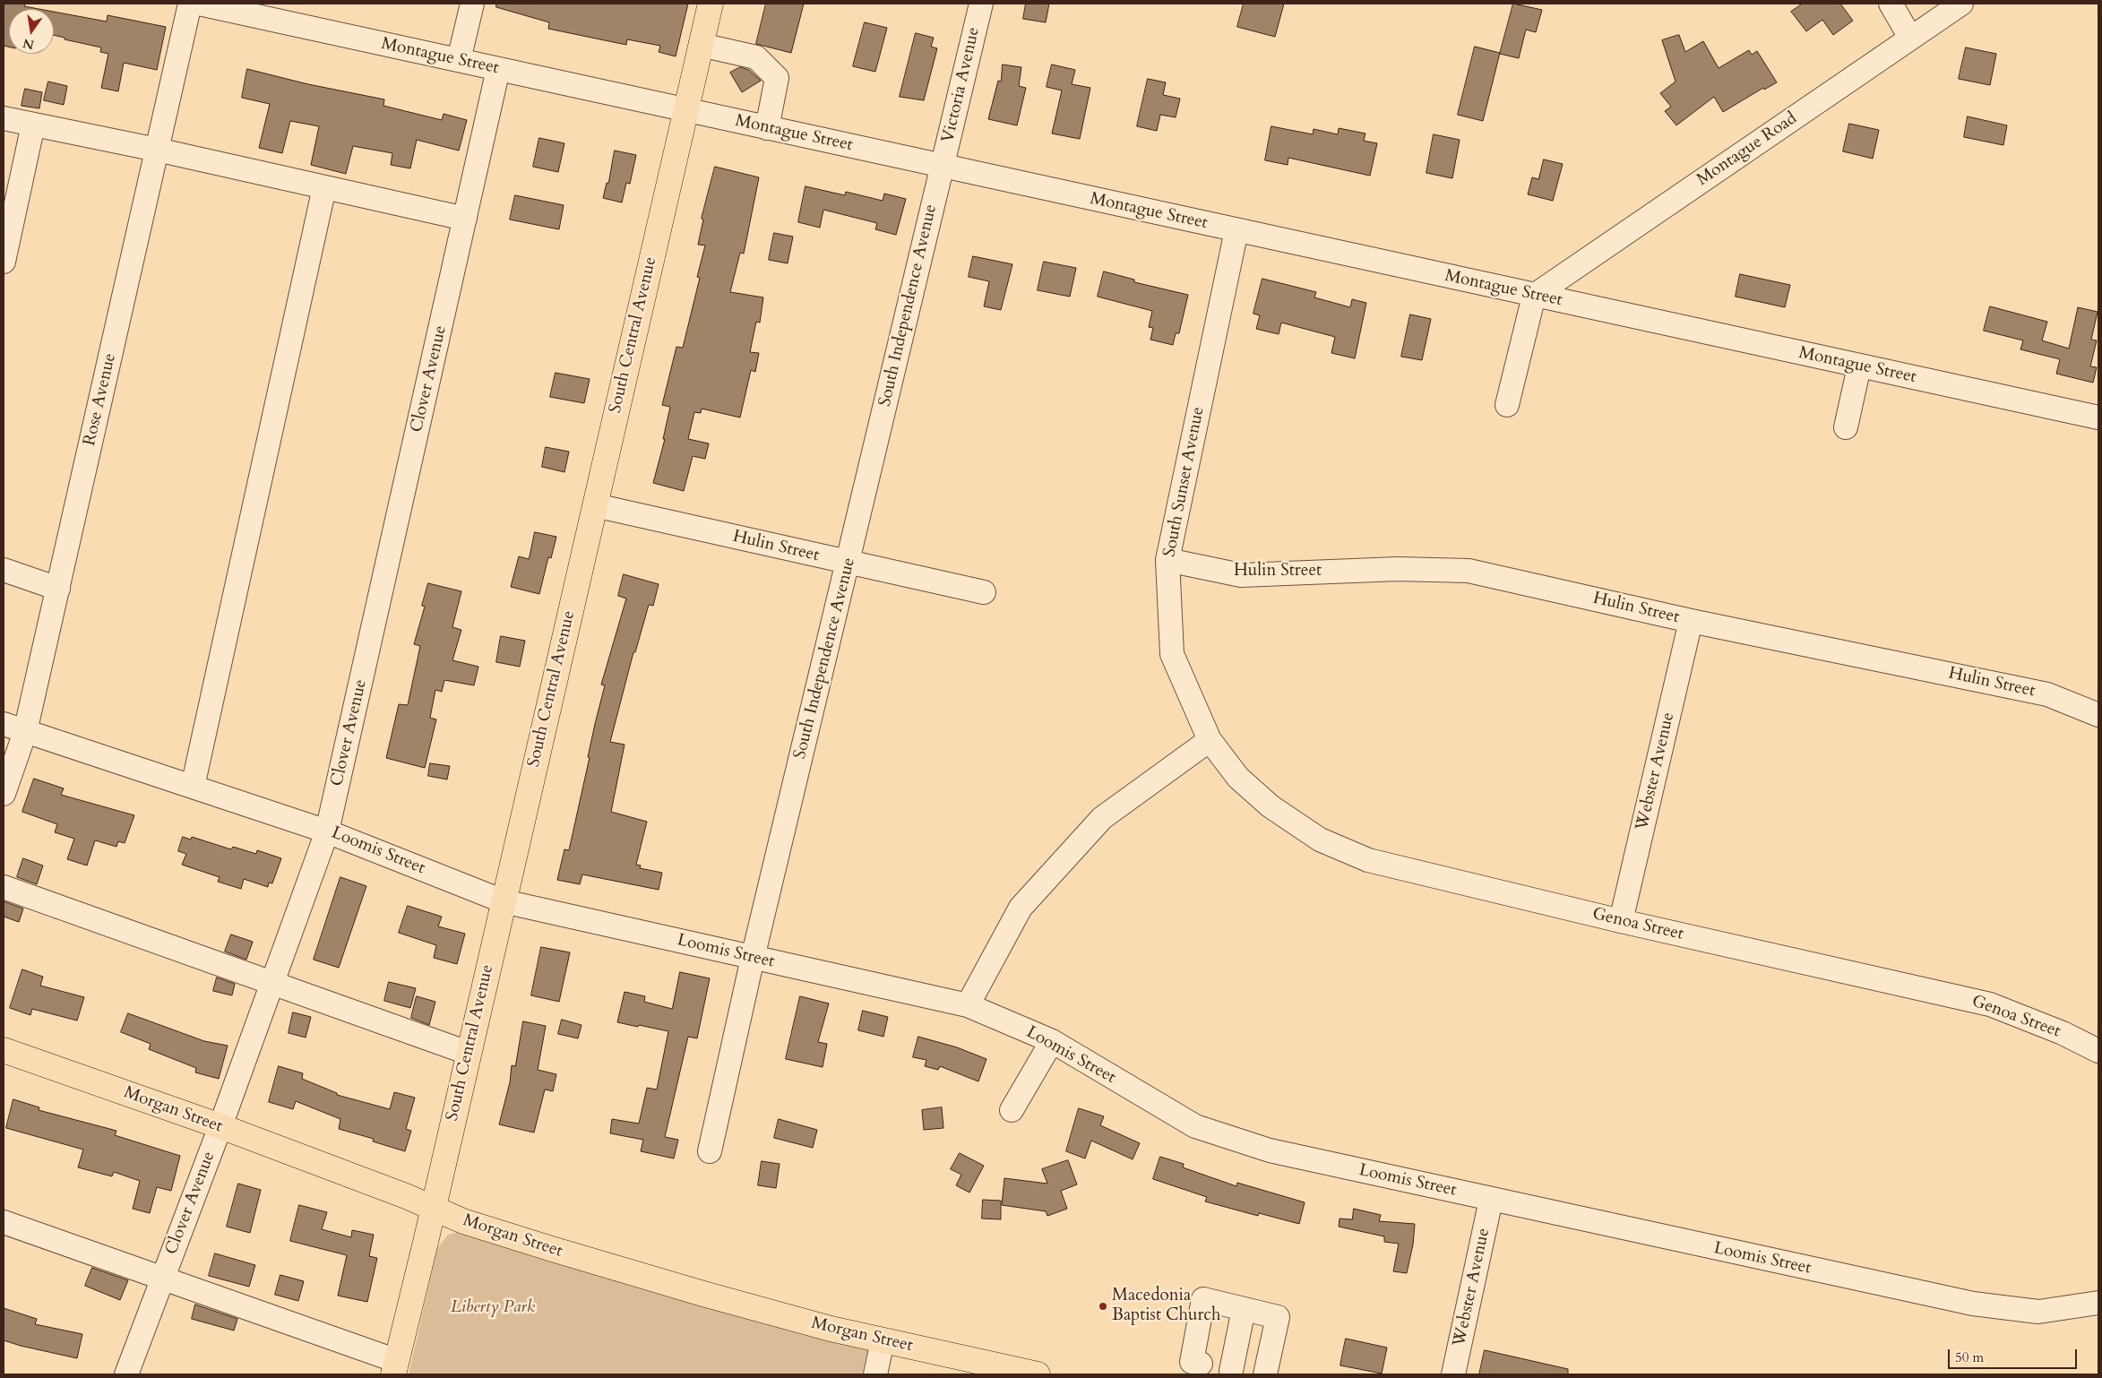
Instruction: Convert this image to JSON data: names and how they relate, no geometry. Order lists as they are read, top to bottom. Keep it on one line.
{"streets":{"main road":["South Central Avenue","Morgan Street"],"street":["Montague Street","Victoria Avenue","Montague Road","South Independence Avenue","Clover Avenue","Rose Avenue","South Sunset Avenue","Hulin Street","Webster Avenue","Loomis Street","Genoa Street"]},"crossings":[["Montague Street","Victoria Avenue"],["Montague Street","Montague Road"],["Montague Street","South Independence Avenue"],["Montague Street","South Central Avenue"],["Montague Street","Clover Avenue"],["Montague Street","South Sunset Avenue"],["Victoria Avenue","South Independence Avenue"],["South Independence Avenue","Hulin Street"],["South Independence Avenue","Loomis Street"],["South Central Avenue","Hulin Street"],["South Central Avenue","Loomis Street"],["South Central Avenue","Morgan Street"],["Clover Avenue","Loomis Street"],["Clover Avenue","Morgan Street"],["Rose Avenue","Loomis Street"],["South Sunset Avenue","Hulin Street"],["South Sunset Avenue","Genoa Street"],["Hulin Street","Webster Avenue"],["Webster Avenue","Loomis Street"],["Webster Avenue","Genoa Street"]],"parks":["Liberty Park"],"places":["Macedonia Baptist Church"],"scale_bar":"50 m","north":"bottom"}
